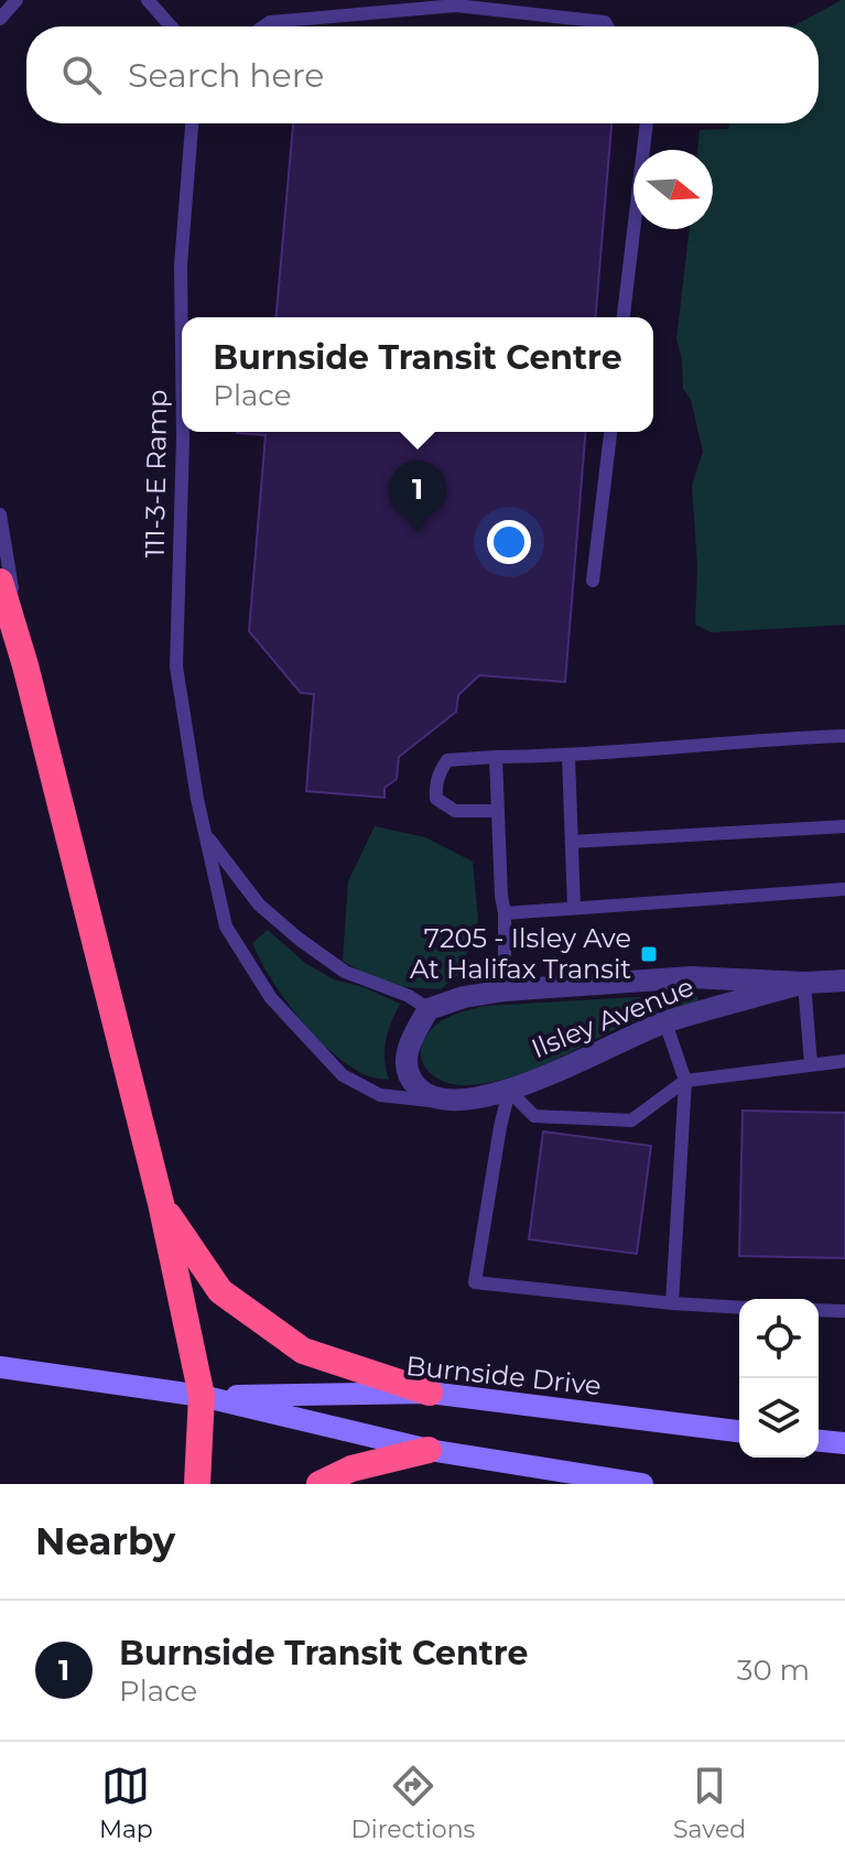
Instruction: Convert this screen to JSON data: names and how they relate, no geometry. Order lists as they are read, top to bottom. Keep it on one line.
{"streets":{"main road":["Burnside Drive"],"street":["Ilsley Avenue"],"lane":["111-3-E Ramp"]},"crossings":[["111-3-E Ramp","Ilsley Avenue"]],"places":{"transit":["7205 - Ilsley Ave At Halifax Transit"]},"north":"right","page":{"search":"Search here","popup":["Burnside Transit Centre","Place"],"pins":"1","heading":"Nearby","list":[{"mark":"1","name":"Burnside Transit Centre","note":"Place","value":"30 m"}],"nav":["Map","Directions","Saved"]}}
